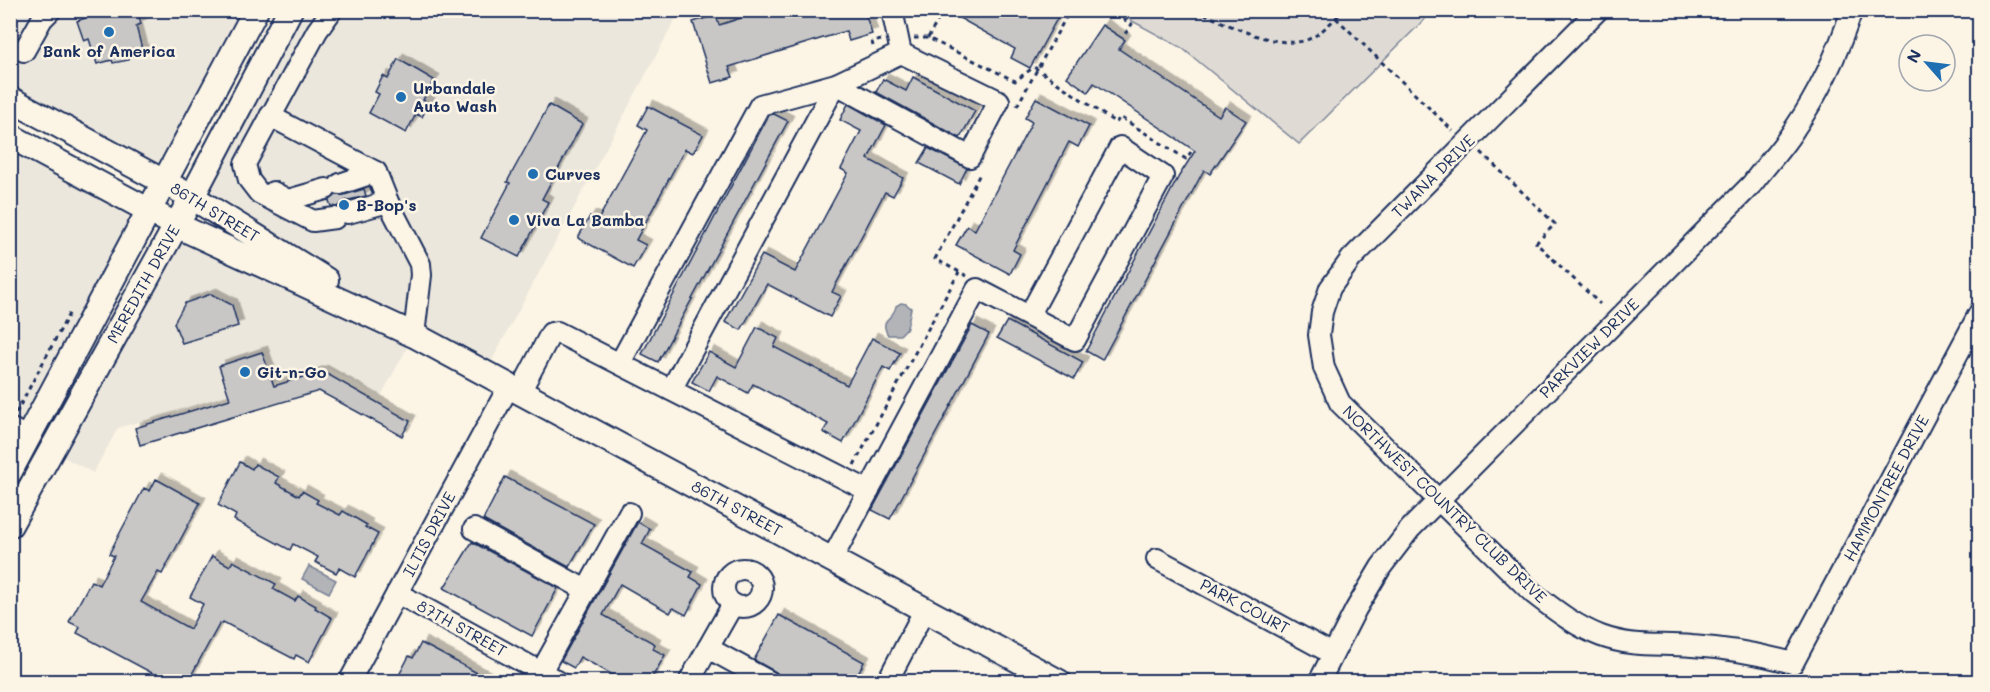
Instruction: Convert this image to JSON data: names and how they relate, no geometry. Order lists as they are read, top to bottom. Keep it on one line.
{"streets":{"main road":["86TH STREET","MEREDITH DRIVE"],"street":["TWANA DRIVE","PARKVIEW DRIVE","HAMMONTREE DRIVE","NORTHWEST COUNTRY CLUB DRIVE","ILTIS DRIVE","PARK COURT","87TH STREET"]},"crossings":[["TWANA DRIVE","NORTHWEST COUNTRY CLUB DRIVE"],["86TH STREET","MEREDITH DRIVE"],["86TH STREET","ILTIS DRIVE"],["PARKVIEW DRIVE","NORTHWEST COUNTRY CLUB DRIVE"],["PARKVIEW DRIVE","PARK COURT"],["HAMMONTREE DRIVE","NORTHWEST COUNTRY CLUB DRIVE"],["ILTIS DRIVE","87TH STREET"]],"places":["Bank of America","Urbandale Auto Wash","Curves","B-Bop's","Viva La Bamba","Git-n-Go"],"north":"top left"}
